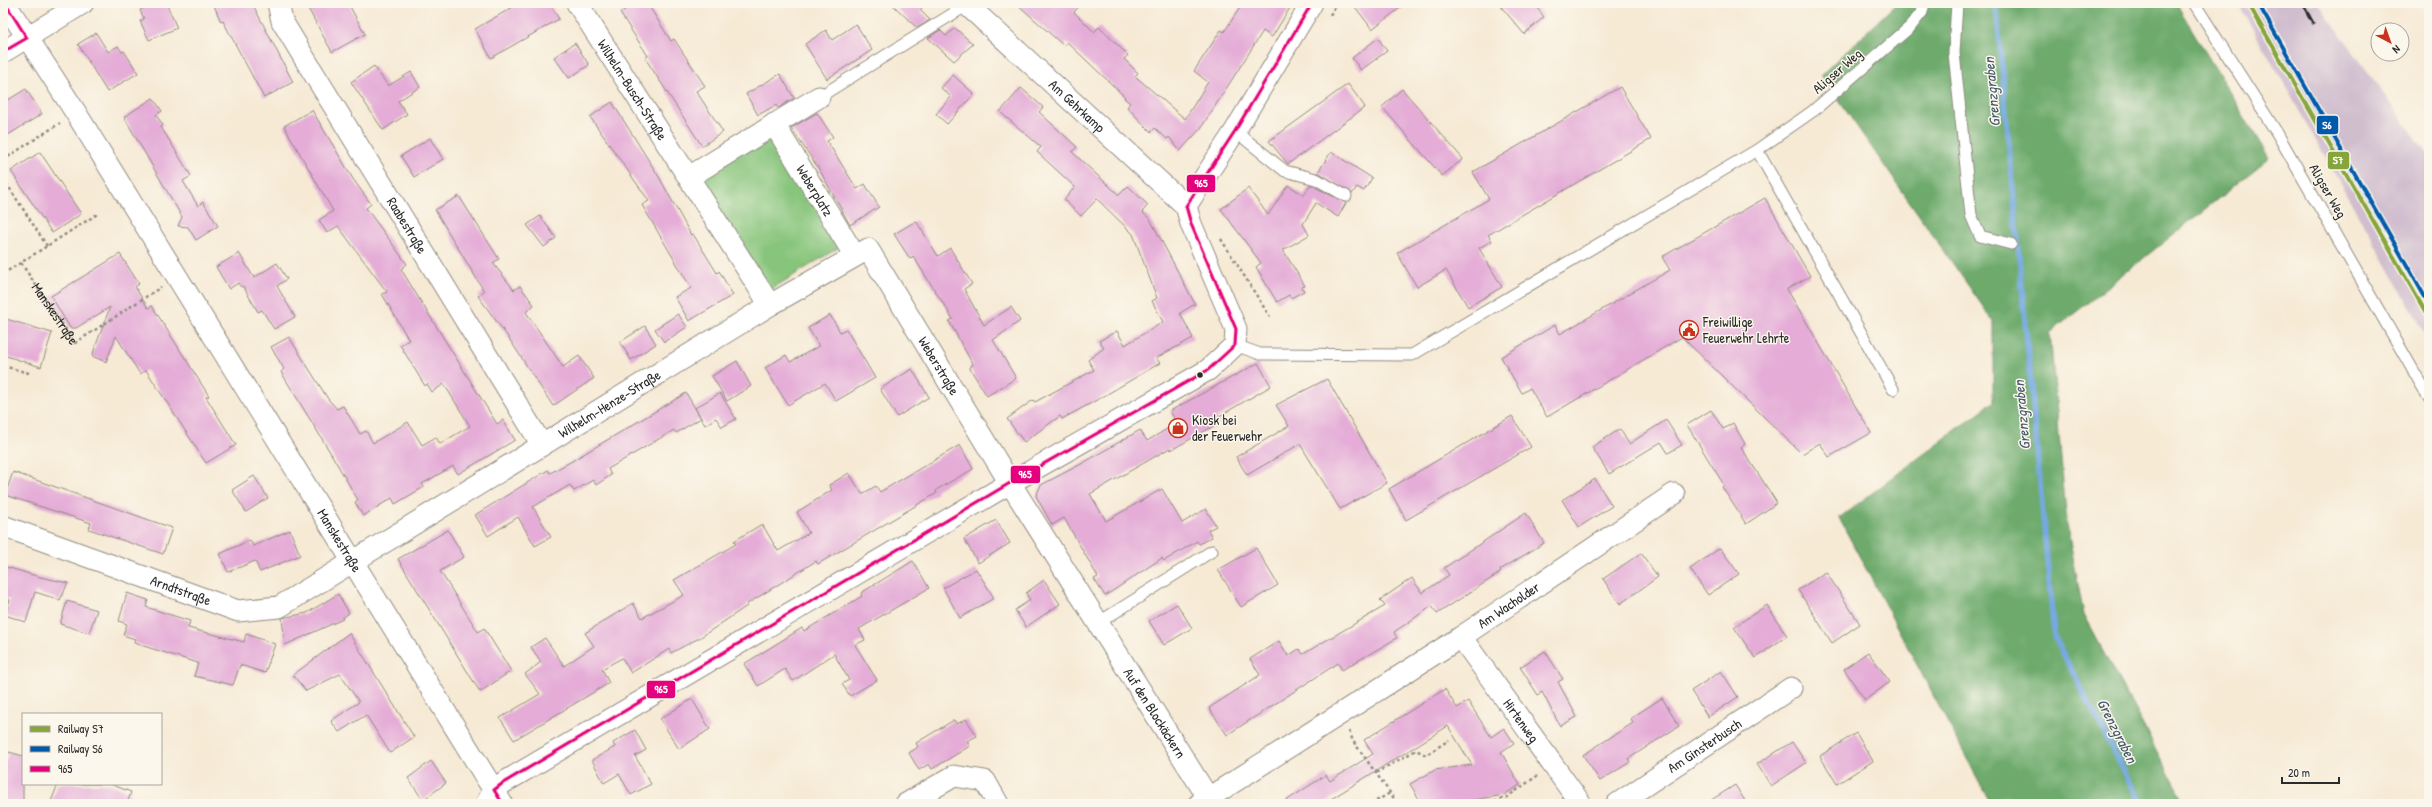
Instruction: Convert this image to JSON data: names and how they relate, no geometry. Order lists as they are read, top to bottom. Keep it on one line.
{"streets":{"street":["Wilhelm-Busch-Straße","Am Gehrkamp","Weberplatz","Raabestraße","Manskestraße","Weberstraße","Wilhelm-Henze-Straße","Arndtstraße","Am Wacholder","Auf den Blockäckern","Hirtenweg","Am Ginsterbusch"],"lane":["Aligser Weg"]},"crossings":[["Wilhelm-Busch-Straße","Wilhelm-Henze-Straße"],["Weberplatz","Weberstraße"],["Weberplatz","Wilhelm-Henze-Straße"],["Raabestraße","Wilhelm-Henze-Straße"],["Manskestraße","Wilhelm-Henze-Straße"],["Manskestraße","Arndtstraße"],["Weberstraße","Wilhelm-Henze-Straße"],["Weberstraße","Auf den Blockäckern"],["Wilhelm-Henze-Straße","Arndtstraße"],["Am Wacholder","Auf den Blockäckern"],["Am Wacholder","Hirtenweg"]],"water":["Grenzgraben"],"places":{"public building":["Freiwillige Feuerwehr Lehrte"],"shop":["Kiosk bei der Feuerwehr"]},"lines":["rail line S7","transit line 965","rail line S6"],"legend":["Railway S7","Railway S6","965"],"scale_bar":"20 m","north":"bottom right"}
